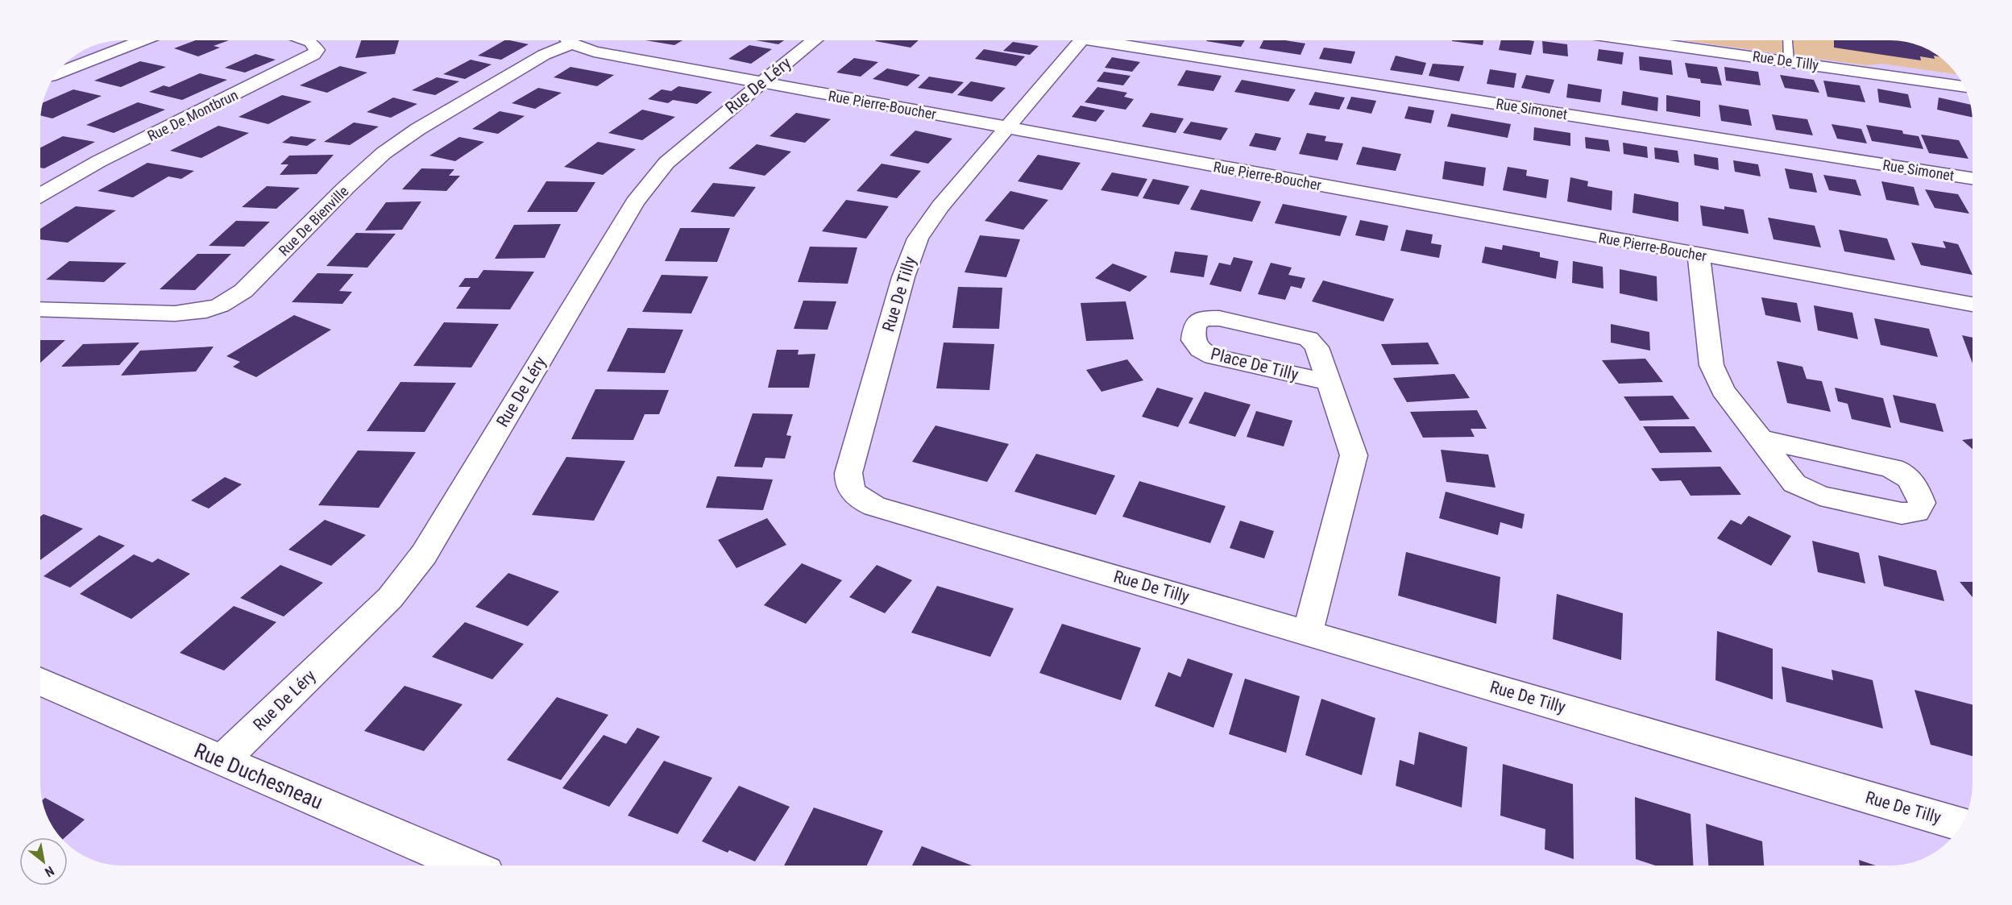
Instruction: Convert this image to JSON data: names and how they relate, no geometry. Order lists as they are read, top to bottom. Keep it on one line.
{"streets":{"street":["Rue De Tilly","Rue De Léry","Rue Pierre-Boucher","Rue Simonet","Rue De Montbrun","Rue De Bienville","Place De Tilly","Rue Duchesneau"]},"crossings":[["Rue De Tilly","Rue Pierre-Boucher"],["Rue De Tilly","Place De Tilly"],["Rue De Léry","Rue Pierre-Boucher"],["Rue De Léry","Rue Duchesneau"]],"north":"bottom right"}
